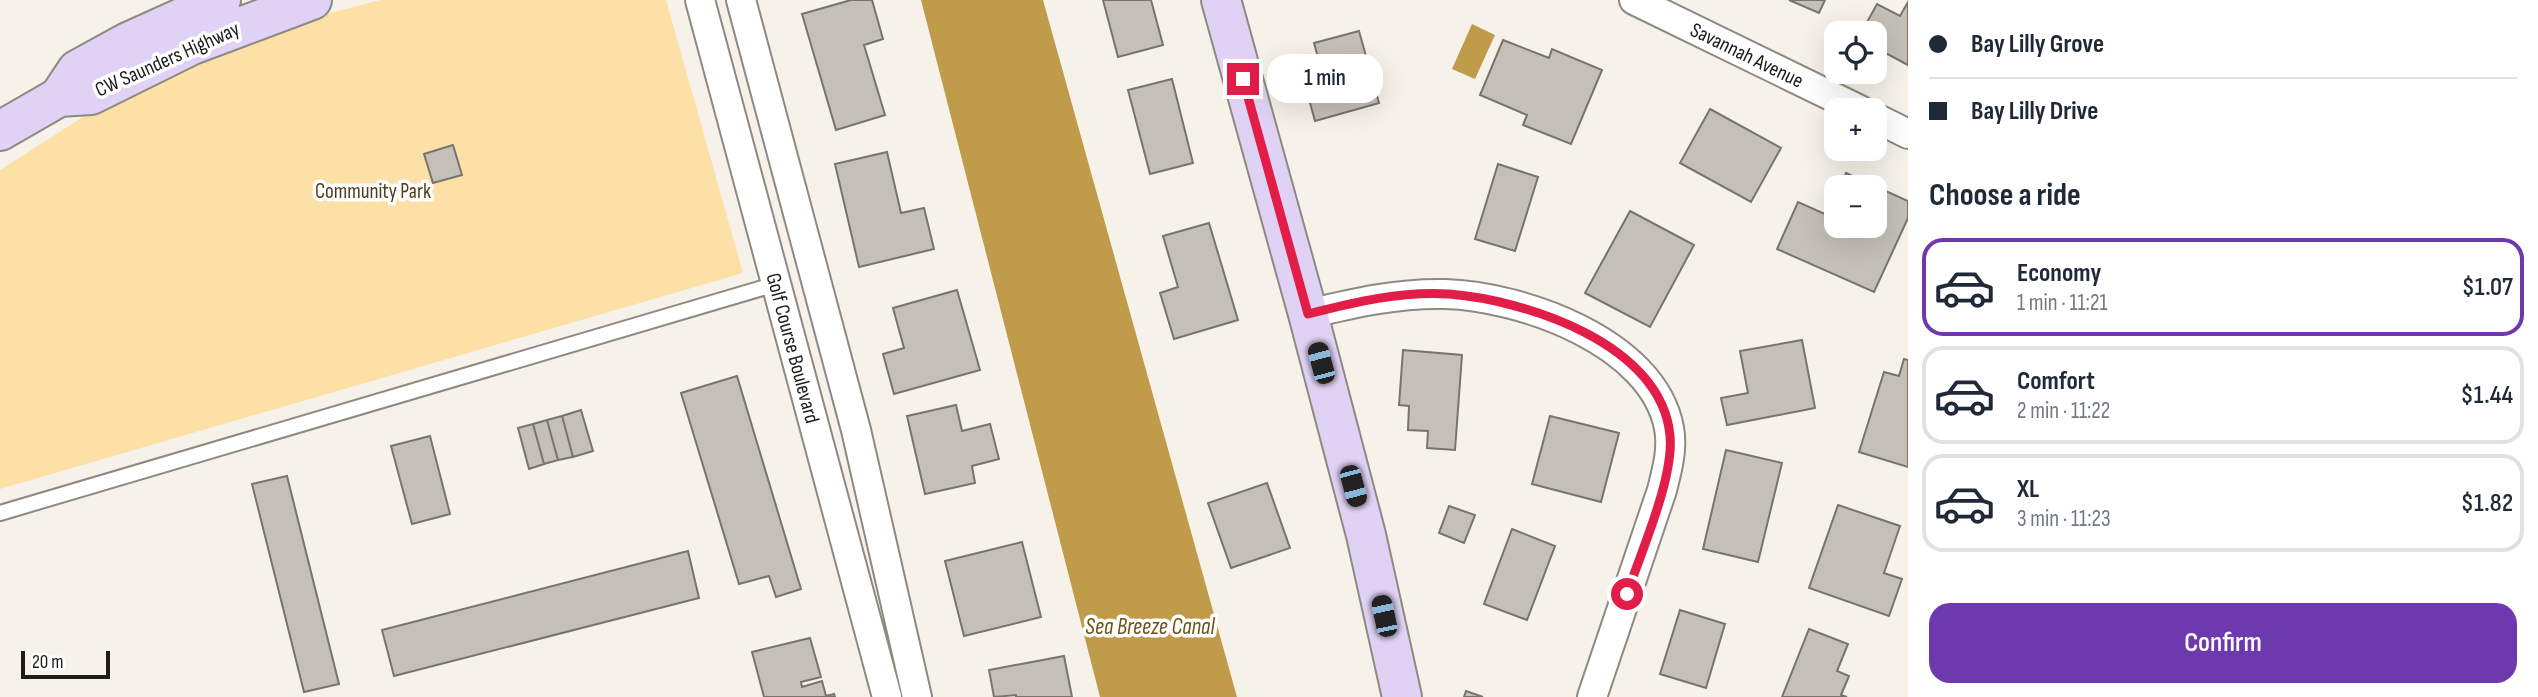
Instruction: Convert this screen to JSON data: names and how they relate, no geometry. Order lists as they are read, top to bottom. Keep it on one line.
{"streets":{"main road":["CW Saunders Highway"],"street":["Savannah Avenue","Golf Course Boulevard"]},"water":["Sea Breeze Canal"],"parks":["Community Park"],"scale_bar":"20 m","page":{"banner":["Bay Lilly Grove","Bay Lilly Drive"],"map_buttons":["+","−"],"bubble":"1 min","heading":"Choose a ride","list":[{"name":"Economy","note":"1 min · 11:21","value":"$1.07"},{"name":"Comfort","note":"2 min · 11:22","value":"$1.44"},{"name":"XL","note":"3 min · 11:23","value":"$1.82"}],"buttons":"Confirm","scale":"20 m"}}
